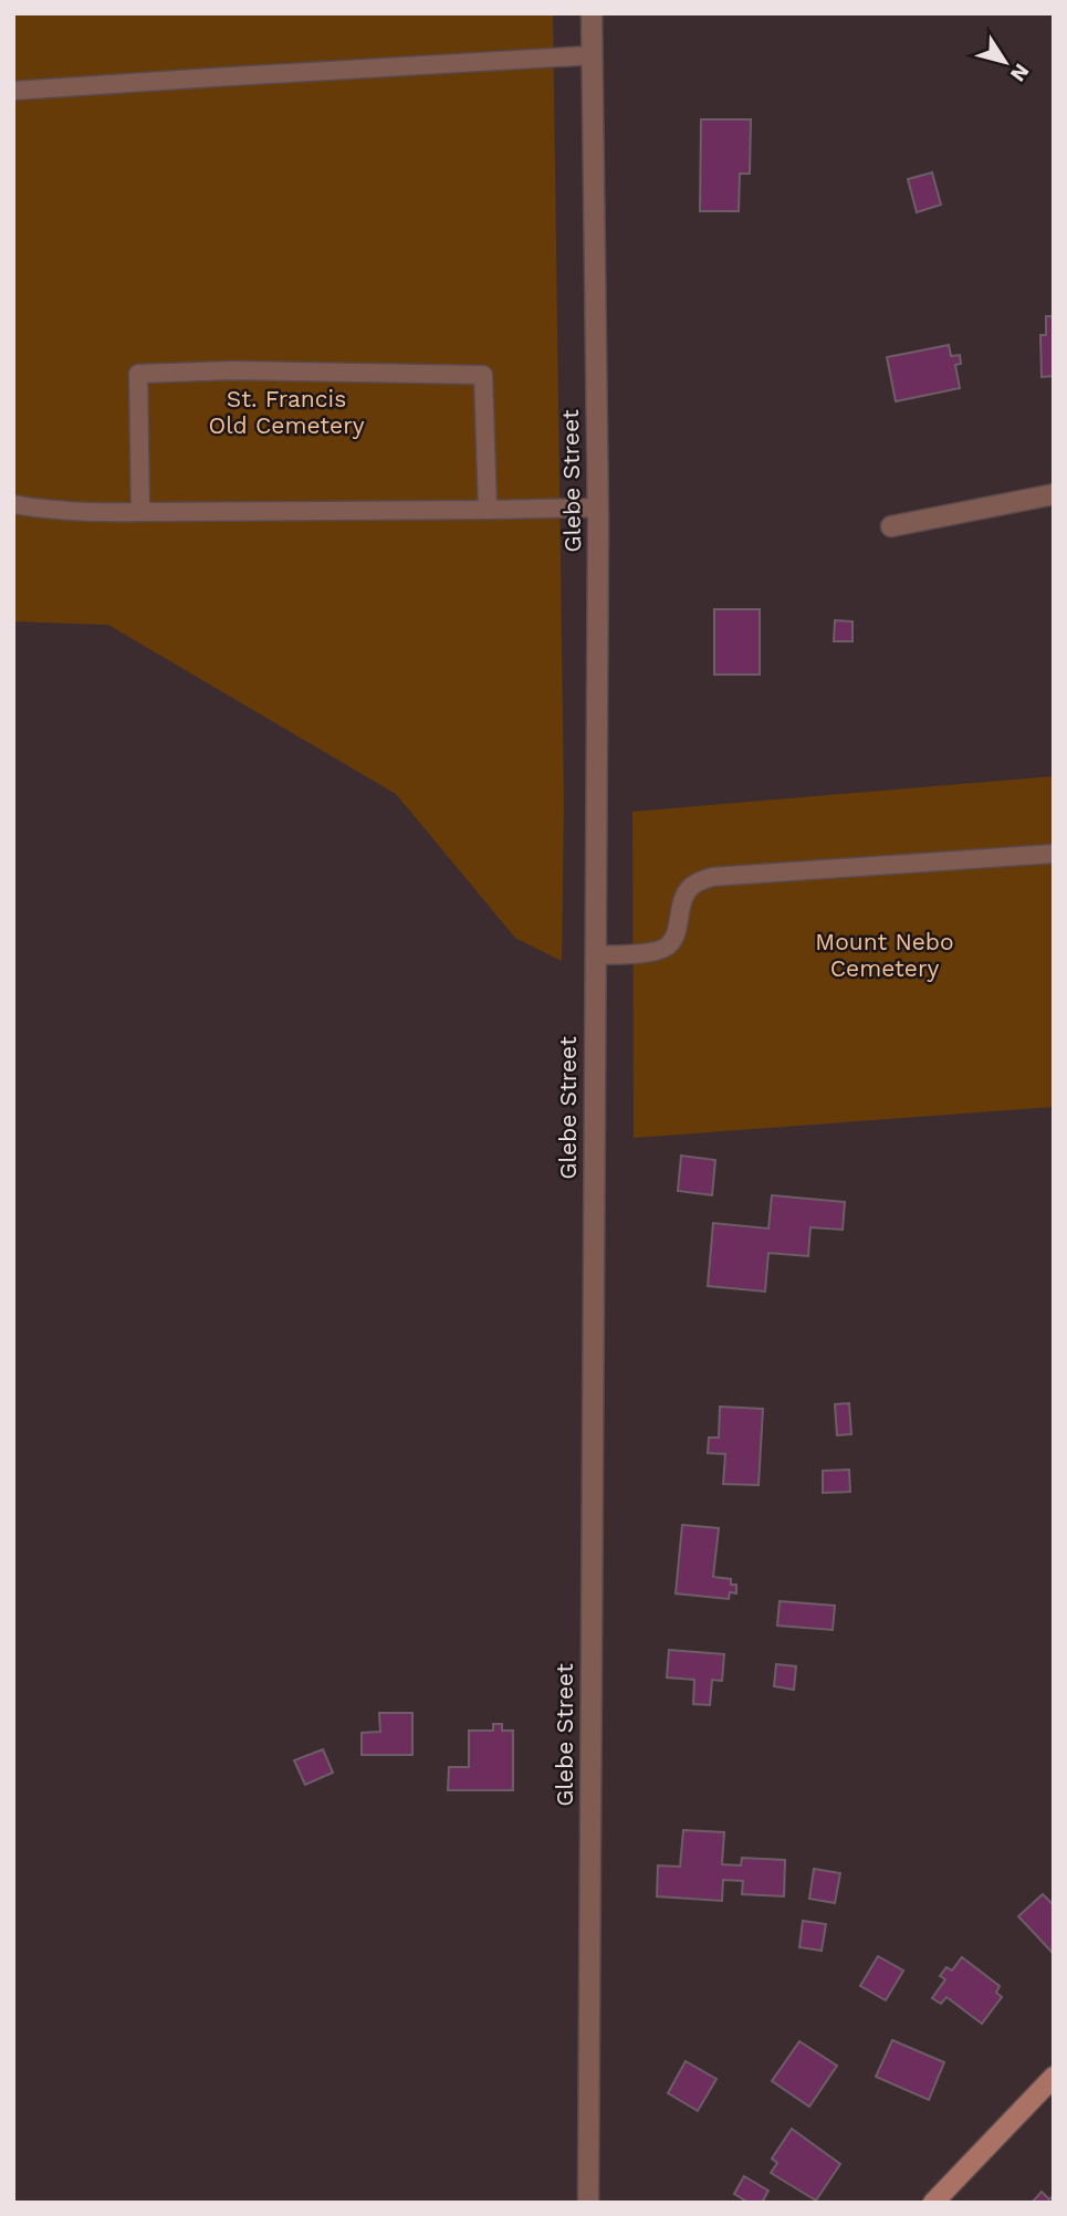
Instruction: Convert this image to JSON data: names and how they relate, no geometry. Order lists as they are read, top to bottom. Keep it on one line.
{"streets":{"street":["Glebe Street"]},"parks":["St. Francis Old Cemetery","Mount Nebo Cemetery"],"north":"bottom right"}
